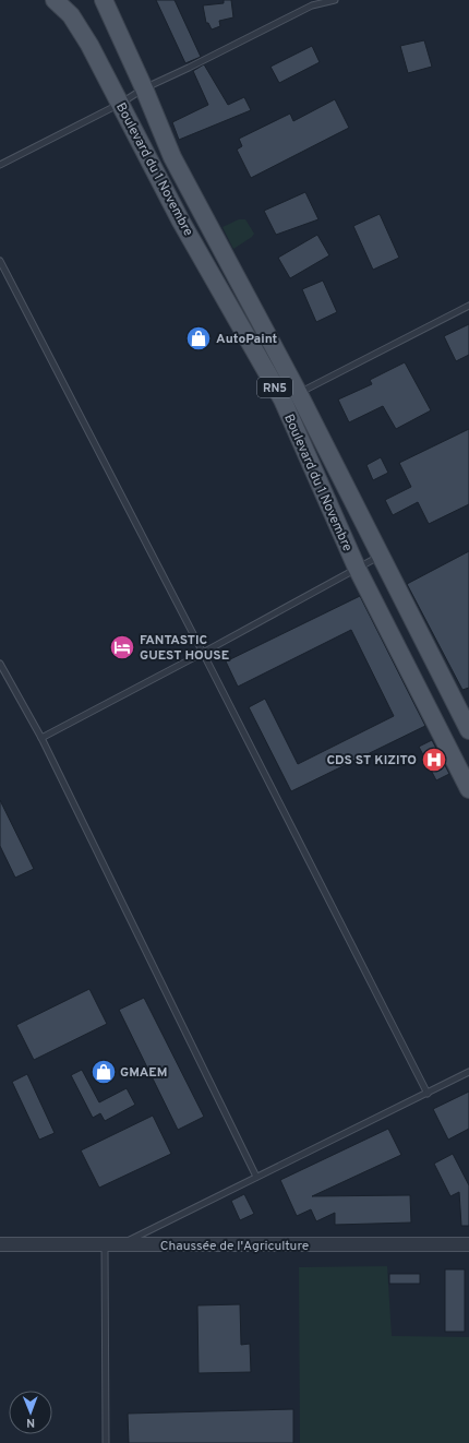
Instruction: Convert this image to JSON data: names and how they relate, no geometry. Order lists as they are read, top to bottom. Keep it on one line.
{"streets":{"main road":["Boulevard du 1 Novembre","RN5"],"street":["Chaussée de l'Agriculture"]},"places":{"shop":["AutoPaint","GMAEM"],"hotel":["FANTASTIC GUEST HOUSE"],"hospital":["CDS ST KIZITO"]},"north":"bottom"}
